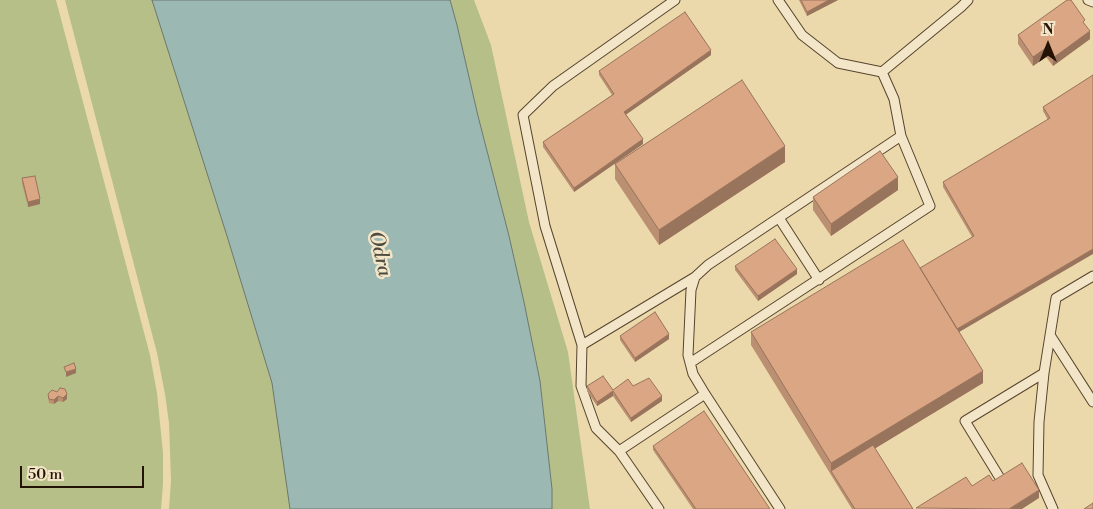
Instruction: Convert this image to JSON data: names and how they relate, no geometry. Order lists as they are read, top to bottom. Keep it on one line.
{"water":["Odra"],"scale_bar":"50 m","north":"top"}
